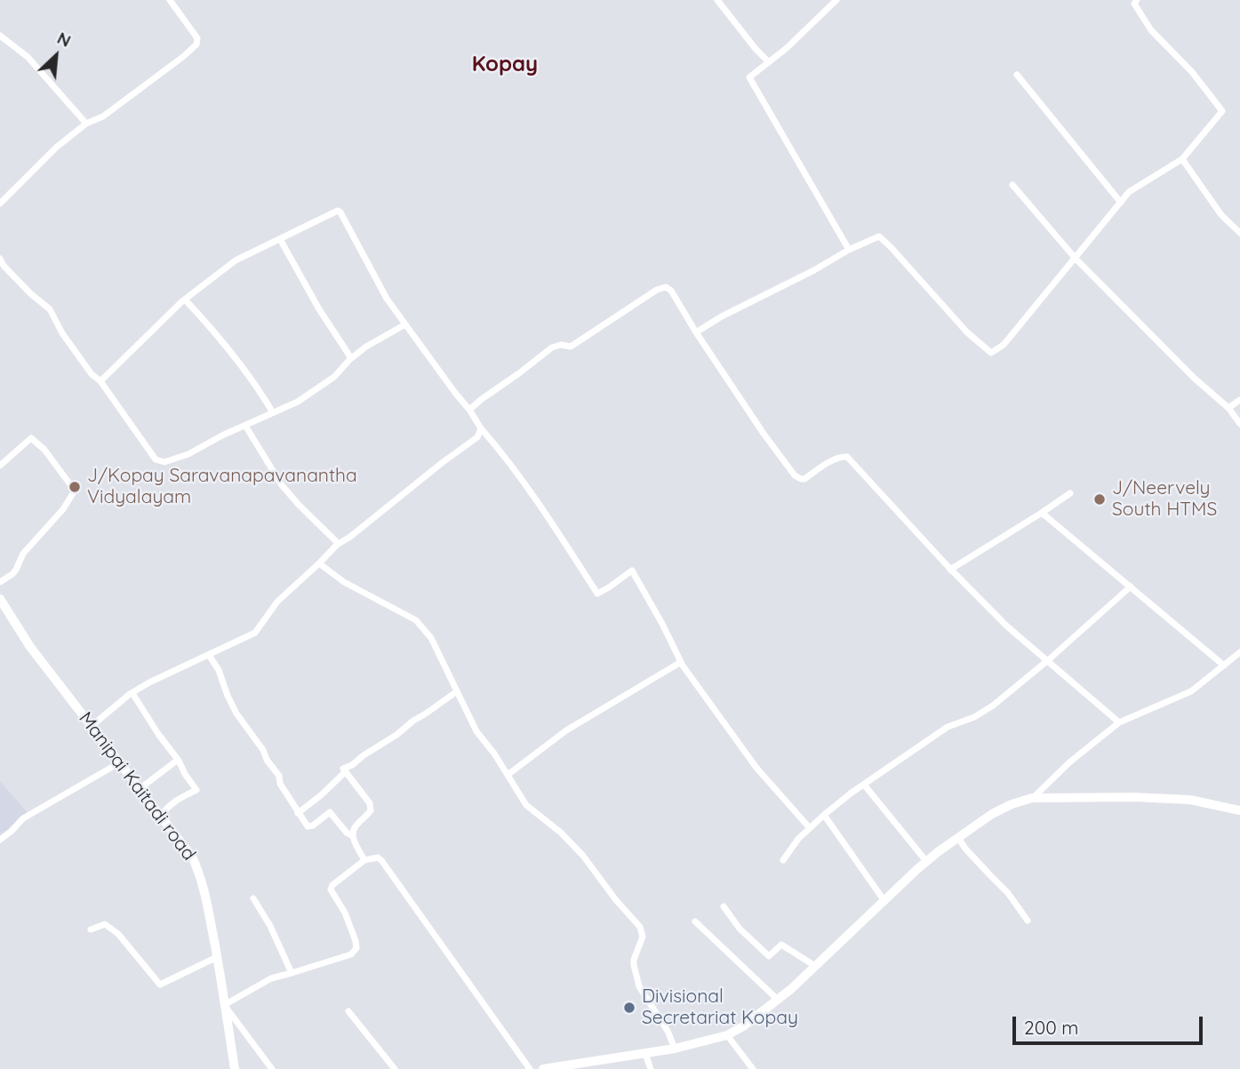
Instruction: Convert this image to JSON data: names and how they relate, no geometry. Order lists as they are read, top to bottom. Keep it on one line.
{"streets":{"main road":["Manipai Kaitadi road"]},"districts":["Kopay"],"places":["J/Kopay Saravanapavanantha Vidyalayam","J/Neervely South HTMS","Divisional Secretariat Kopay"],"scale_bar":"200 m","north":"top right"}
